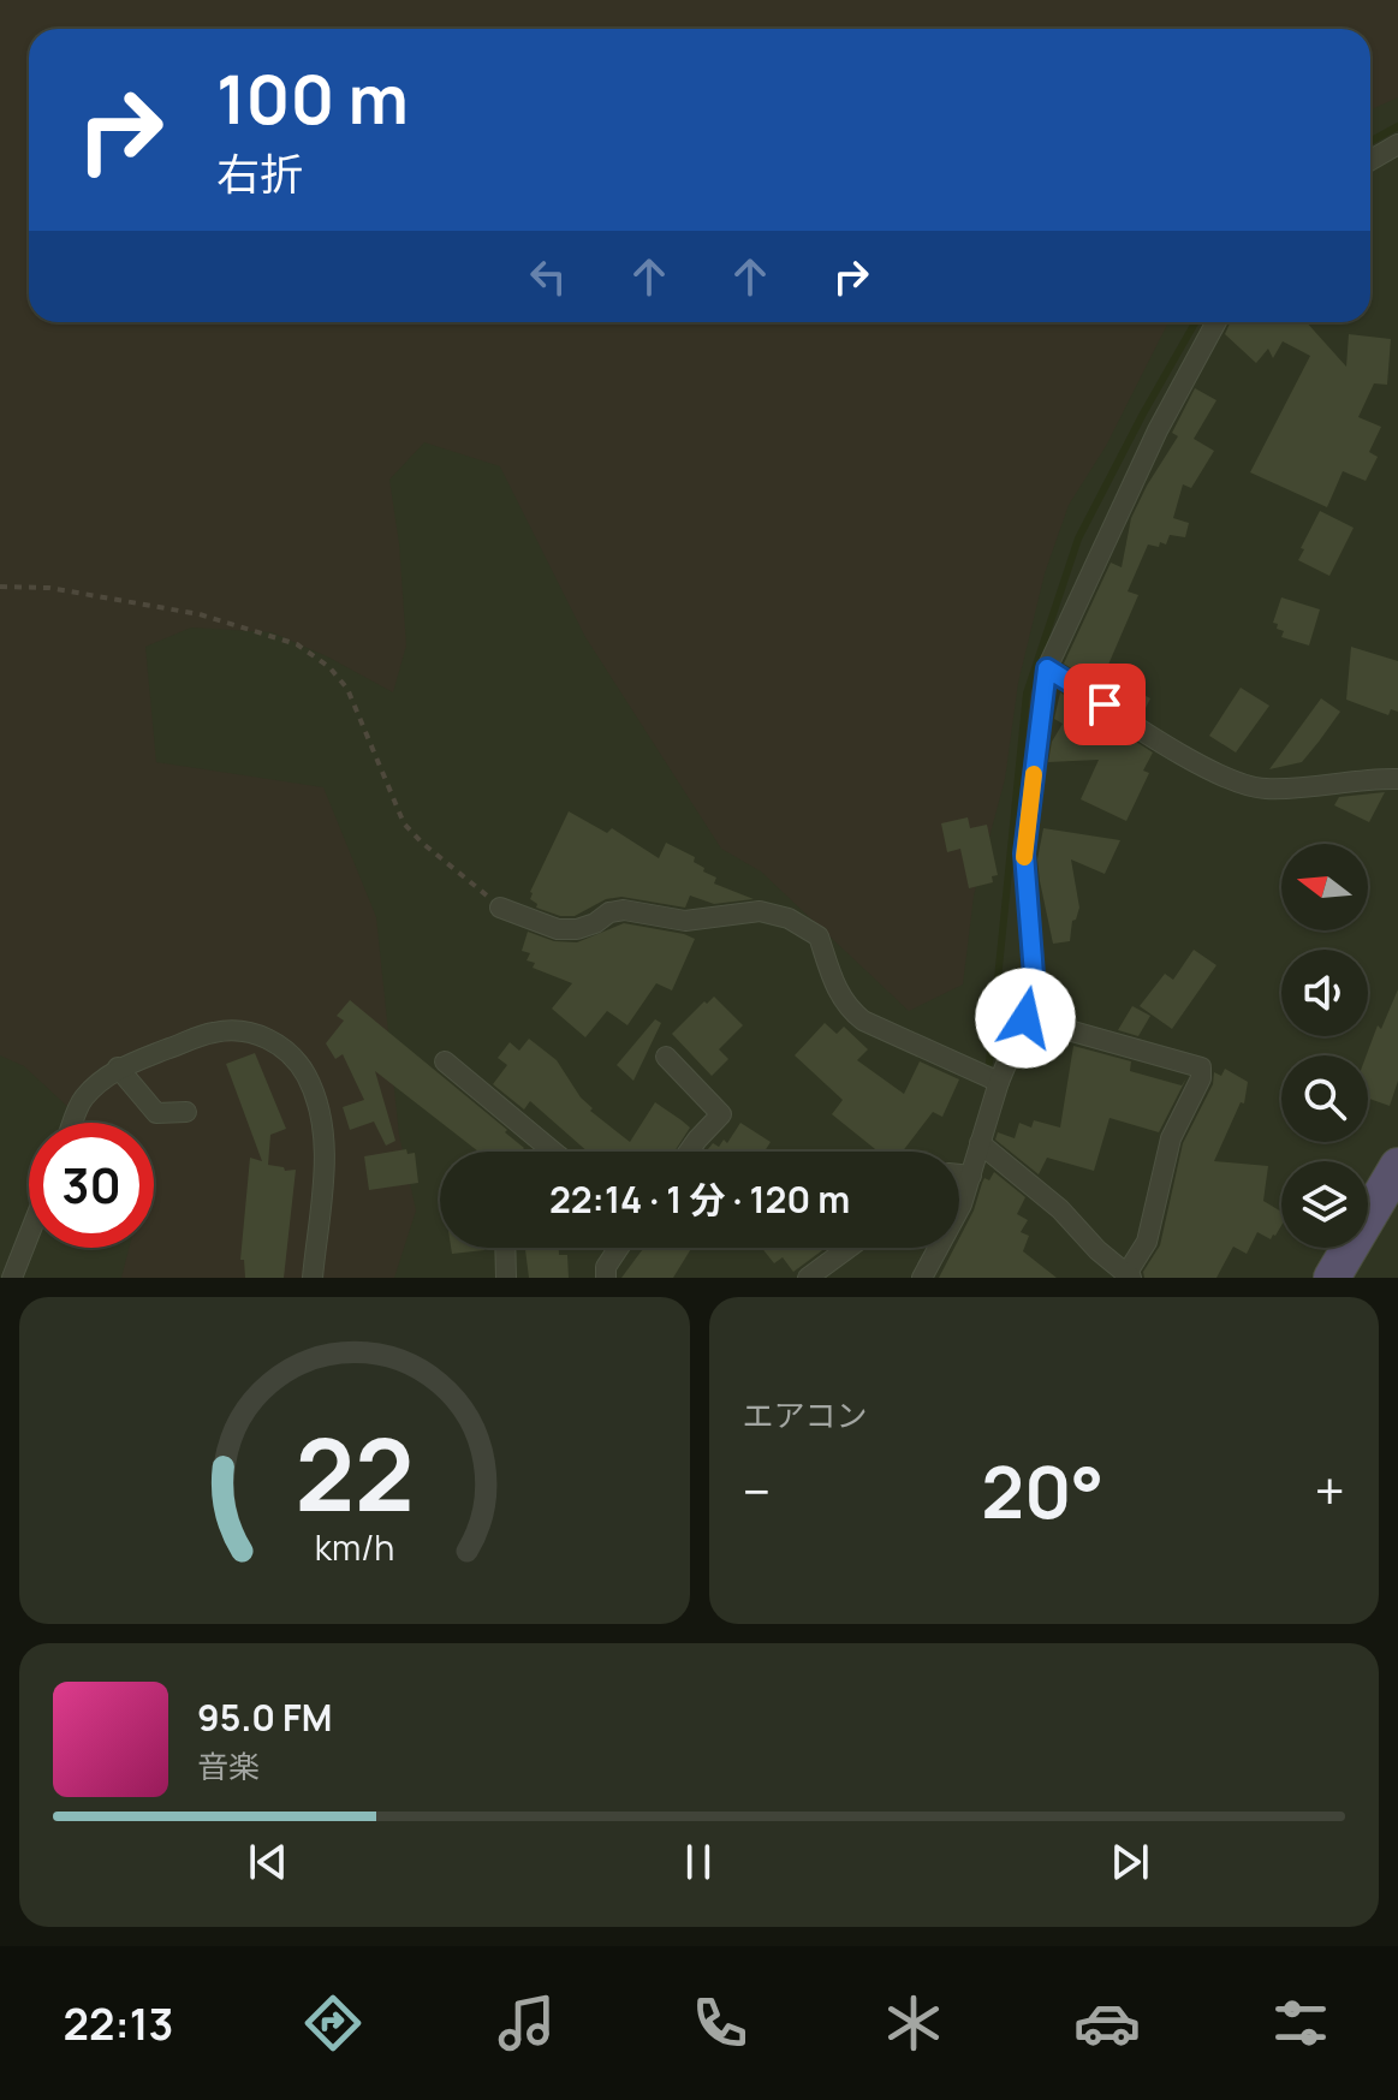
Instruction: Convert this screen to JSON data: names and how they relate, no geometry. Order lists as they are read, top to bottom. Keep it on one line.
{"north":"left","page":{"turn":["100 m","右折"],"limit":"30","trip":"22:14 · 1 分 · 120 m","tile":"エアコン","heat":["−","20°","+"],"song":["95.0 FM","音楽"],"tabs":"22:13","gauge":["22","km/h"]}}
